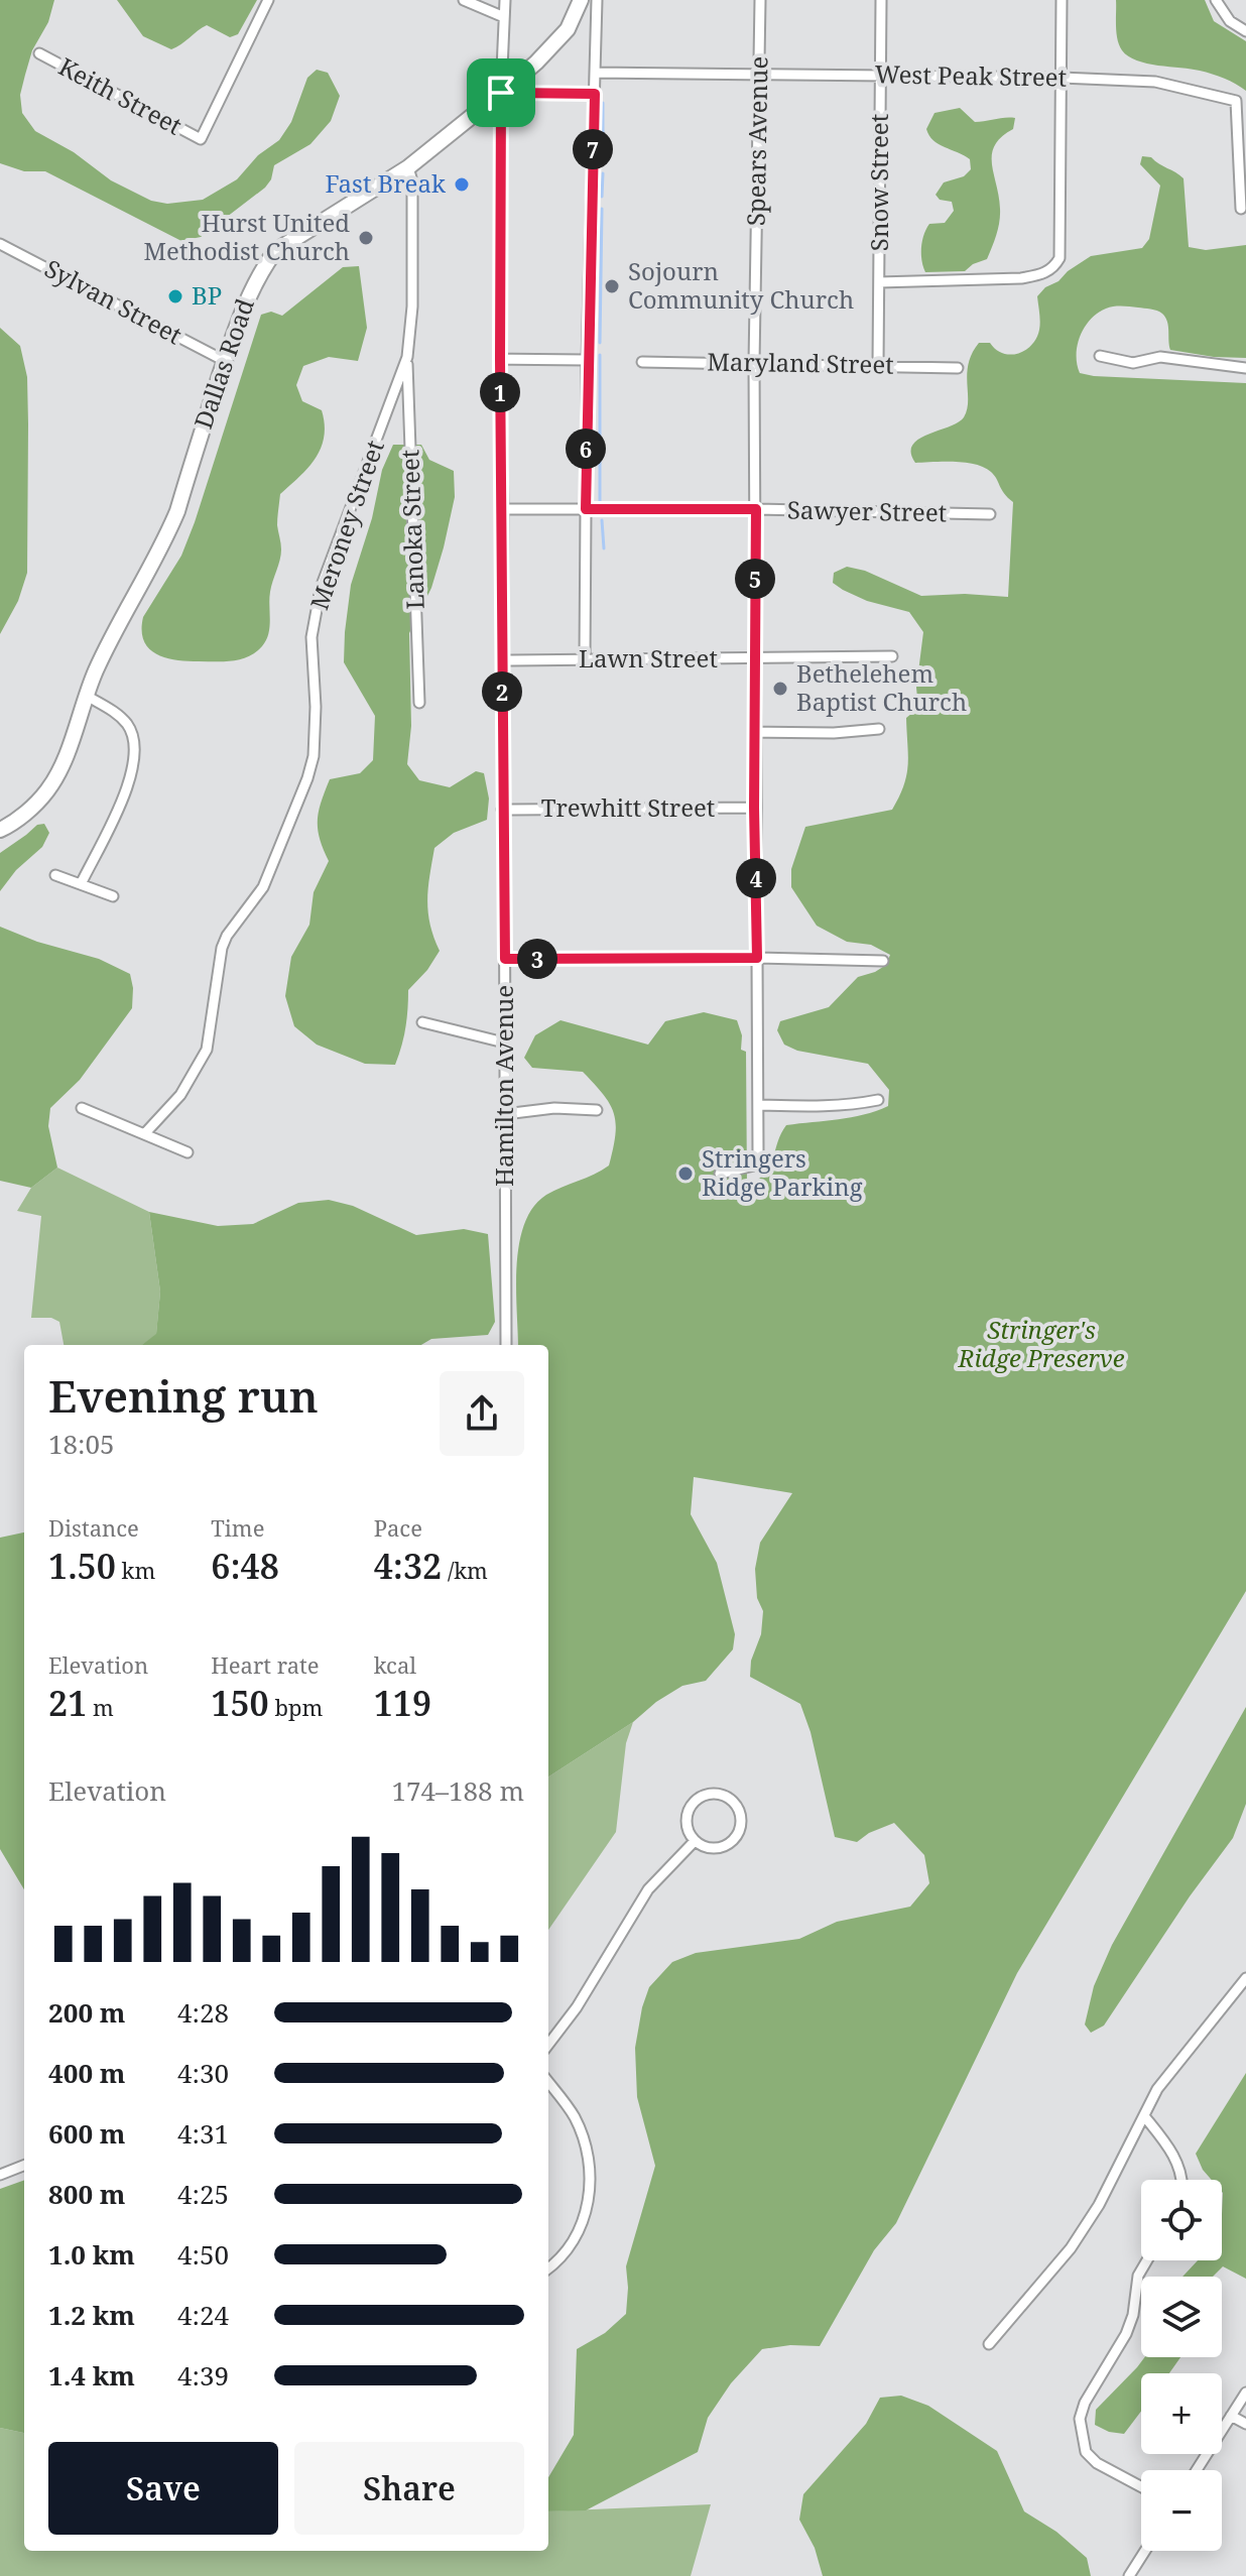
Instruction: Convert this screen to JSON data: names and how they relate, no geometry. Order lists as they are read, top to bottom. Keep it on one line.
{"streets":{"street":["West Peak Street","Keith Street","Spears Avenue","Snow Street","Sylvan Street","Dallas Road","Maryland Street","Sawyer Street","Meroney Street","Lanoka Street","Lawn Street","Trewhitt Street","Hamilton Avenue"]},"crossings":[["West Peak Street","Spears Avenue"],["West Peak Street","Snow Street"],["Spears Avenue","Maryland Street"],["Spears Avenue","Sawyer Street"],["Spears Avenue","Lawn Street"],["Spears Avenue","Trewhitt Street"],["Snow Street","Maryland Street"],["Sylvan Street","Dallas Road"],["Dallas Road","Meroney Street"],["Dallas Road","Hamilton Avenue"],["Sawyer Street","Hamilton Avenue"],["Meroney Street","Lanoka Street"],["Lawn Street","Hamilton Avenue"],["Trewhitt Street","Hamilton Avenue"]],"parks":["Stringer's Ridge Preserve"],"places":["Fast Break","Hurst United Methodist Church","Sojourn Community Church","BP","Bethelehem Baptist Church","Stringers Ridge Parking"],"page":{"pins":["7","1","6","5","2","4","3"],"heading":["Evening run","18:05"],"stats":[["Distance","1.50 km"],["Time","6:48"],["Pace","4:32 /km"],["Elevation","21 m"],["Heart rate","150 bpm"],["kcal","119"]],"chart":["Elevation","174–188 m"],"list":[{"name":"200 m","note":"4:28"},{"name":"400 m","note":"4:30"},{"name":"600 m","note":"4:31"},{"name":"800 m","note":"4:25"},{"name":"1.0 km","note":"4:50"},{"name":"1.2 km","note":"4:24"},{"name":"1.4 km","note":"4:39"}],"map_buttons":["+","−"],"buttons":["Save","Share"]}}
